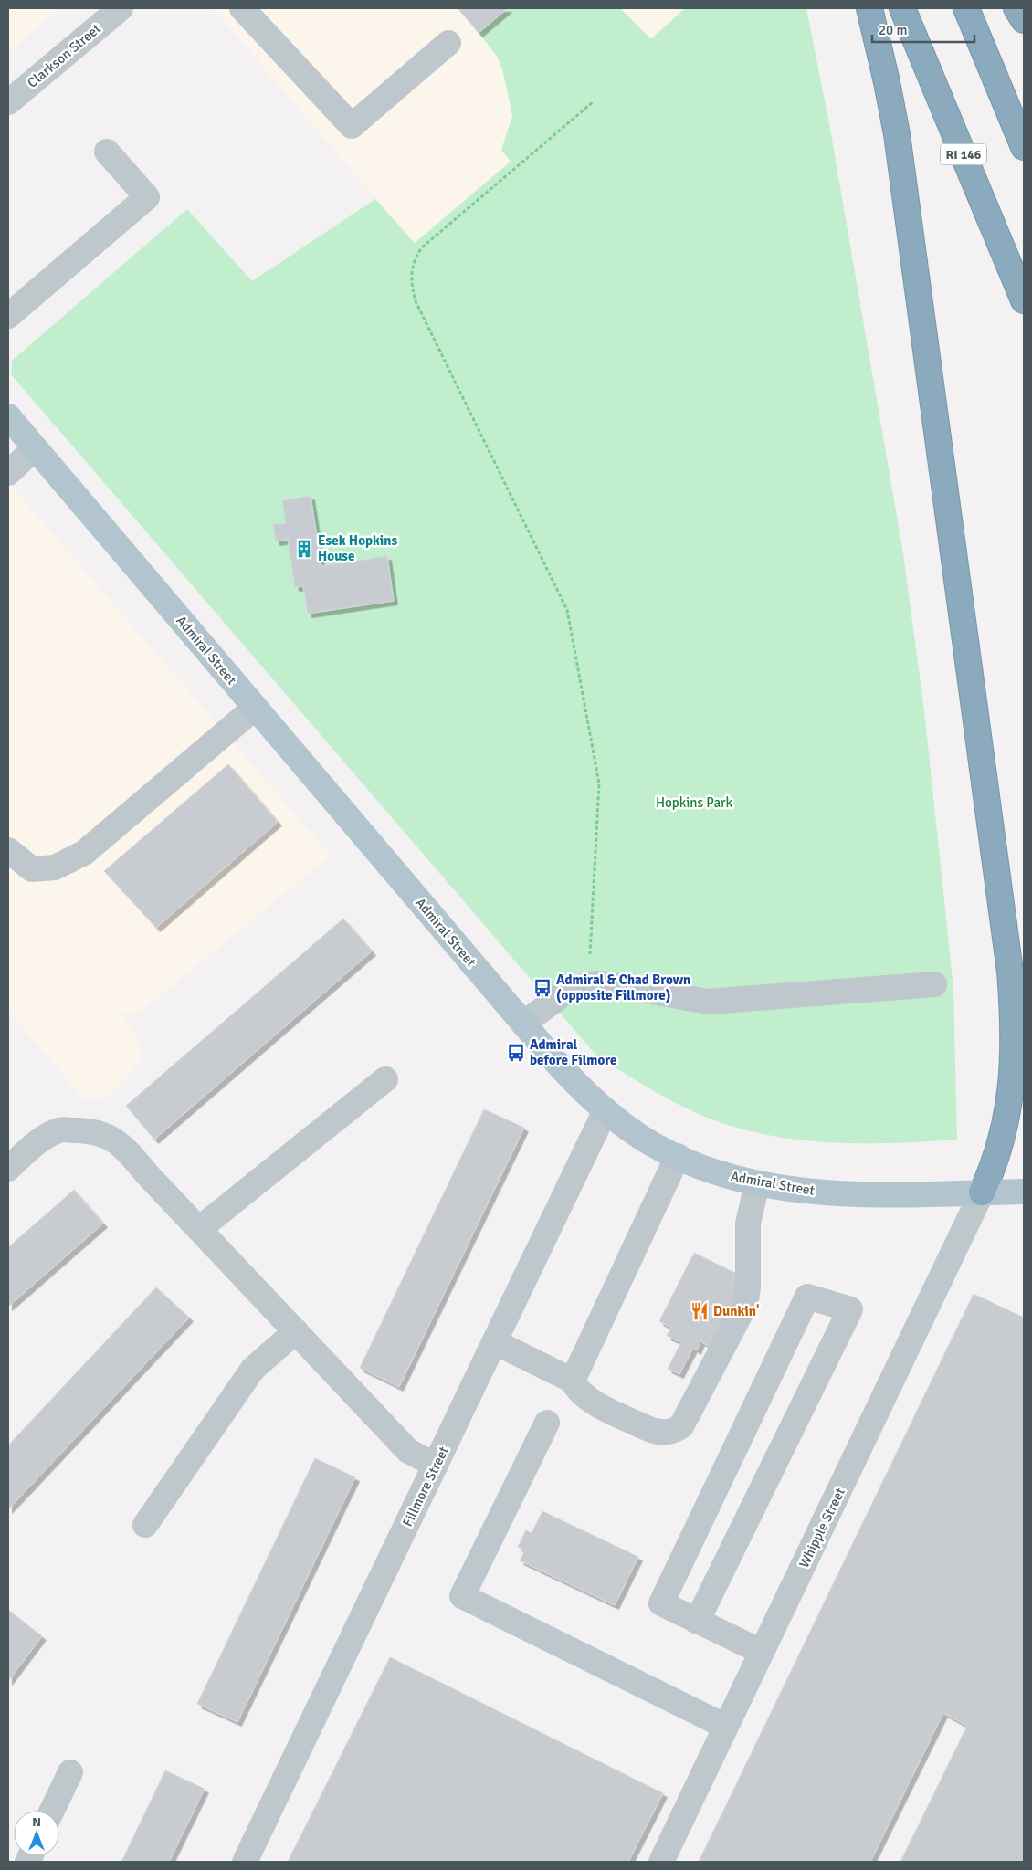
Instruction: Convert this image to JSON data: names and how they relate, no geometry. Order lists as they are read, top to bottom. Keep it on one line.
{"streets":{"highway":["RI 146"],"main road":["Admiral Street"],"street":["Clarkson Street","Fillmore Street","Whipple Street"]},"crossings":[["Admiral Street","Fillmore Street"],["Admiral Street","Whipple Street"]],"parks":["Hopkins Park"],"places":{"building":["Esek Hopkins House"],"bus stop":["Admiral & Chad Brown (opposite Fillmore)","Admiral before Filmore"],"restaurant":["Dunkin'"]},"scale_bar":"20 m","north":"top"}
